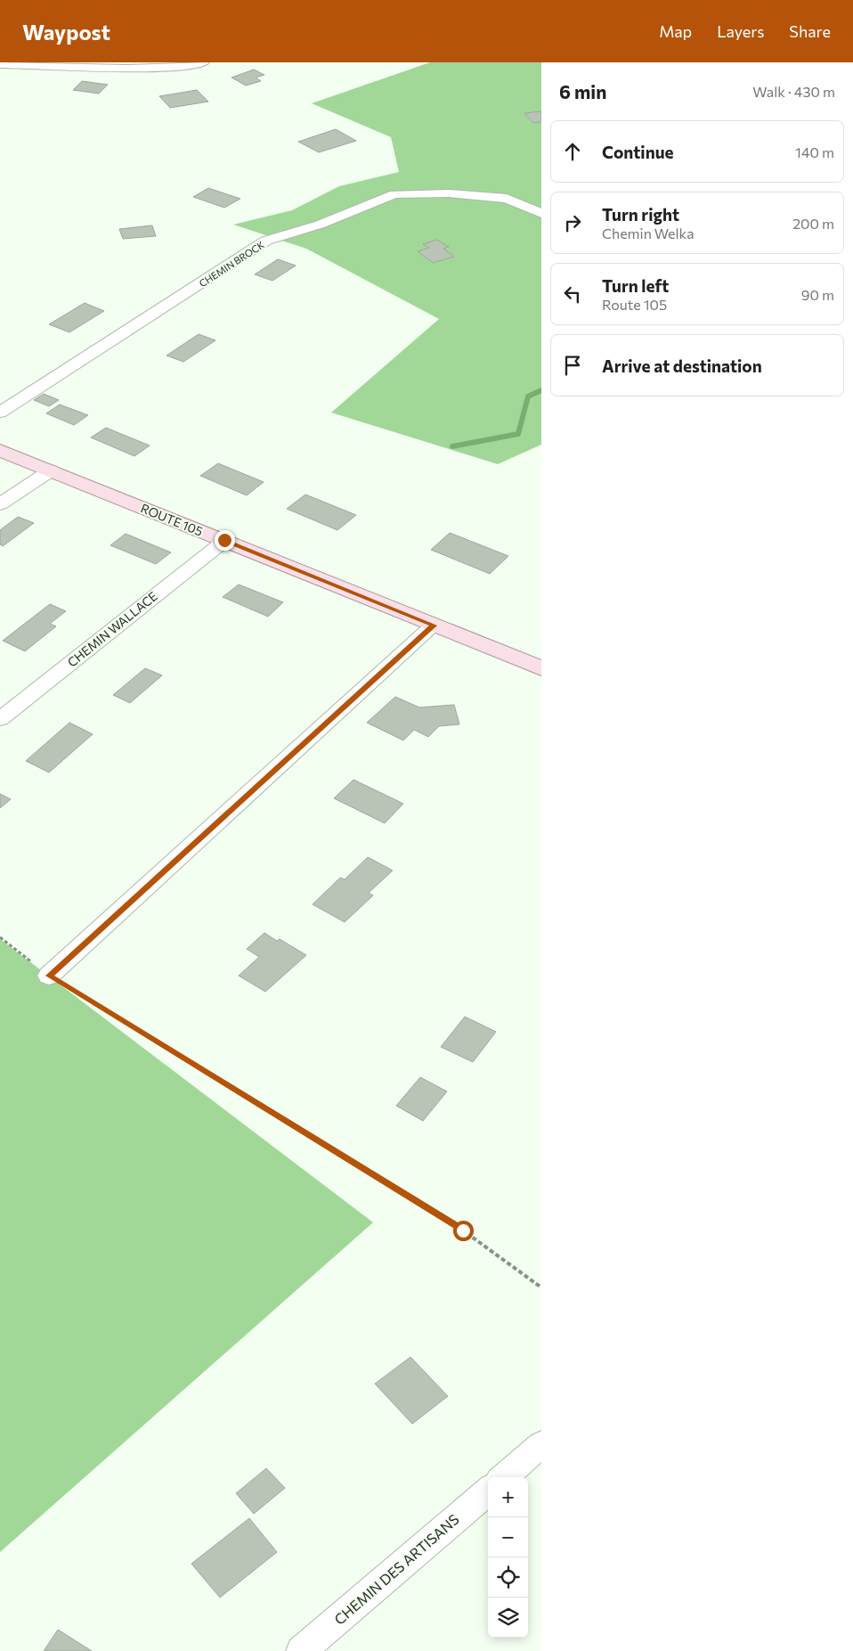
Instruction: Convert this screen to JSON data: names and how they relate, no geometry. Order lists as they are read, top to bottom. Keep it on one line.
{"streets":{"main road":["ROUTE 105"],"street":["CHEMIN BROCK","CHEMIN WALLACE","CHEMIN DES ARTISANS"]},"crossings":[["ROUTE 105","CHEMIN WALLACE"]],"page":{"header":"Waypost","nav":["Map","Layers","Share"],"heading":["6 min","Walk · 430 m"],"list":[["Continue","140 m"],["Turn right","Chemin Welka","200 m"],["Turn left","Route 105","90 m"],"Arrive at destination"],"map_buttons":["+","−"]}}
